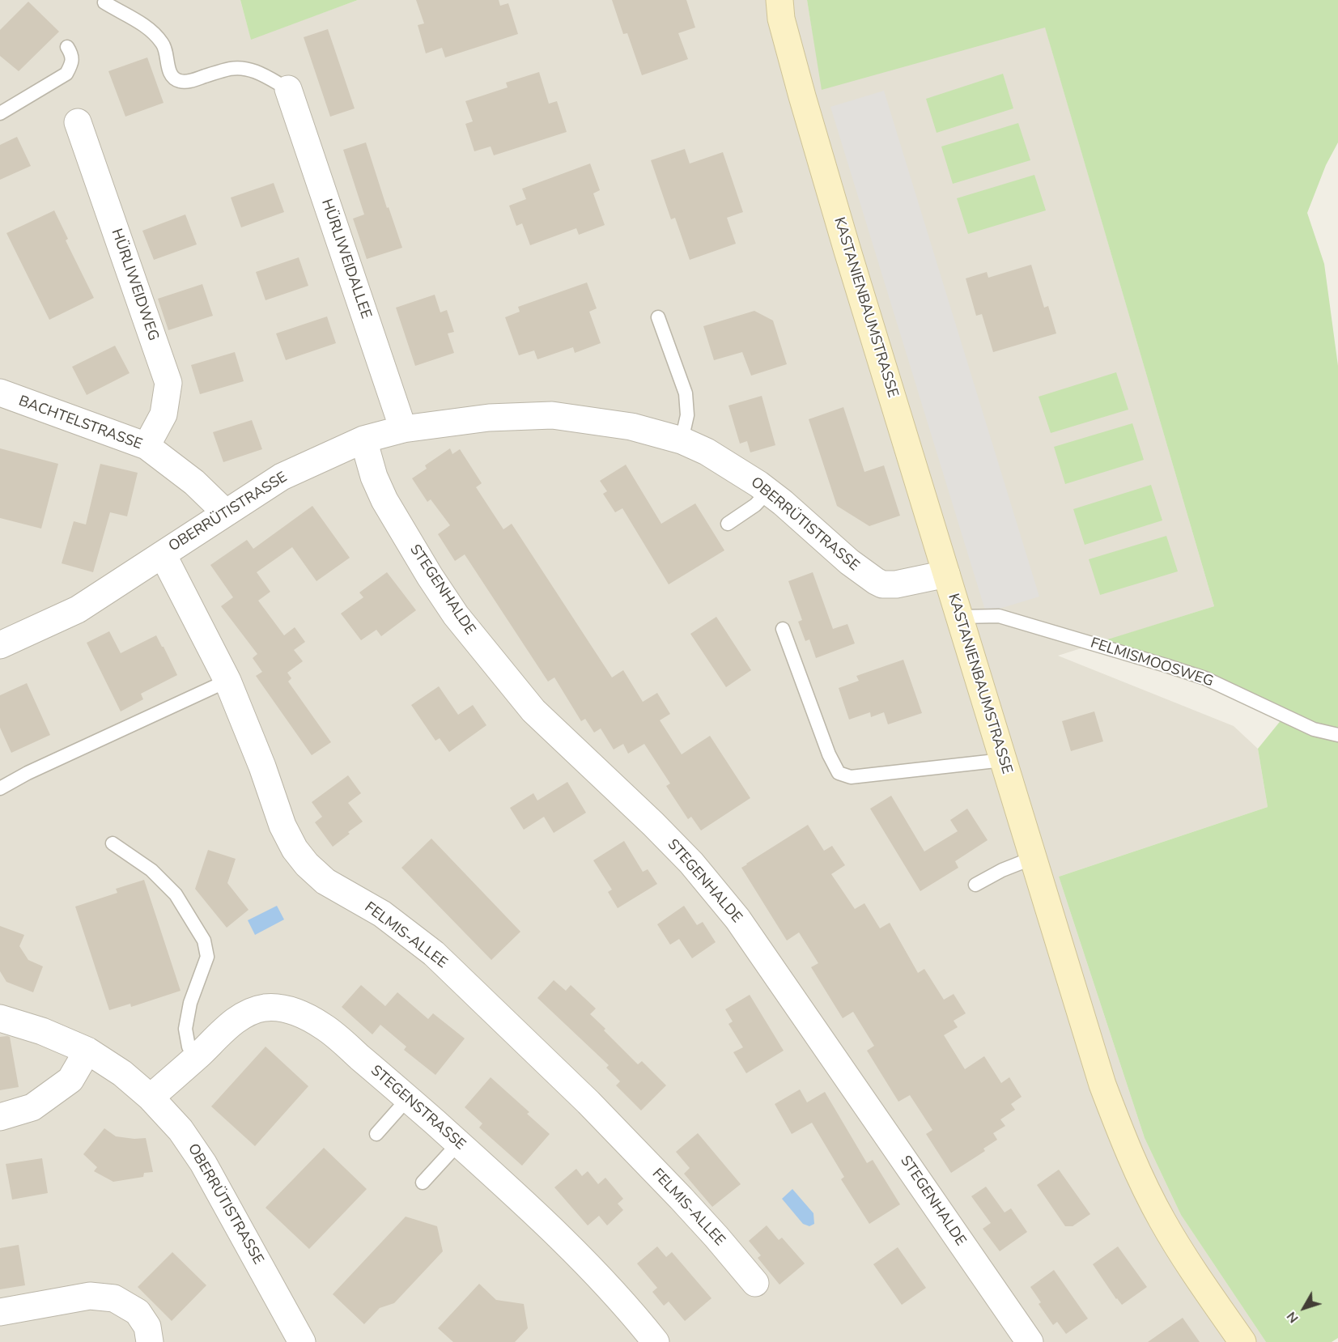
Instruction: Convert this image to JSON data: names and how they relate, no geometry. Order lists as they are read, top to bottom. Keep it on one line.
{"streets":{"street":["HÜRLIWEIDALLEE","HÜRLIWEIDWEG","KASTANIENBAUMSTRASSE","BACHTELSTRASSE","OBERRÜTISTRASSE","STEGENHALDE","FELMIS-ALLEE","STEGENSTRASSE"],"lane":["FELMISMOOSWEG"]},"crossings":[["HÜRLIWEIDALLEE","OBERRÜTISTRASSE"],["HÜRLIWEIDWEG","BACHTELSTRASSE"],["KASTANIENBAUMSTRASSE","OBERRÜTISTRASSE"],["KASTANIENBAUMSTRASSE","FELMISMOOSWEG"],["BACHTELSTRASSE","OBERRÜTISTRASSE"],["OBERRÜTISTRASSE","STEGENHALDE"],["OBERRÜTISTRASSE","FELMIS-ALLEE"],["OBERRÜTISTRASSE","STEGENSTRASSE"]],"north":"bottom left"}
